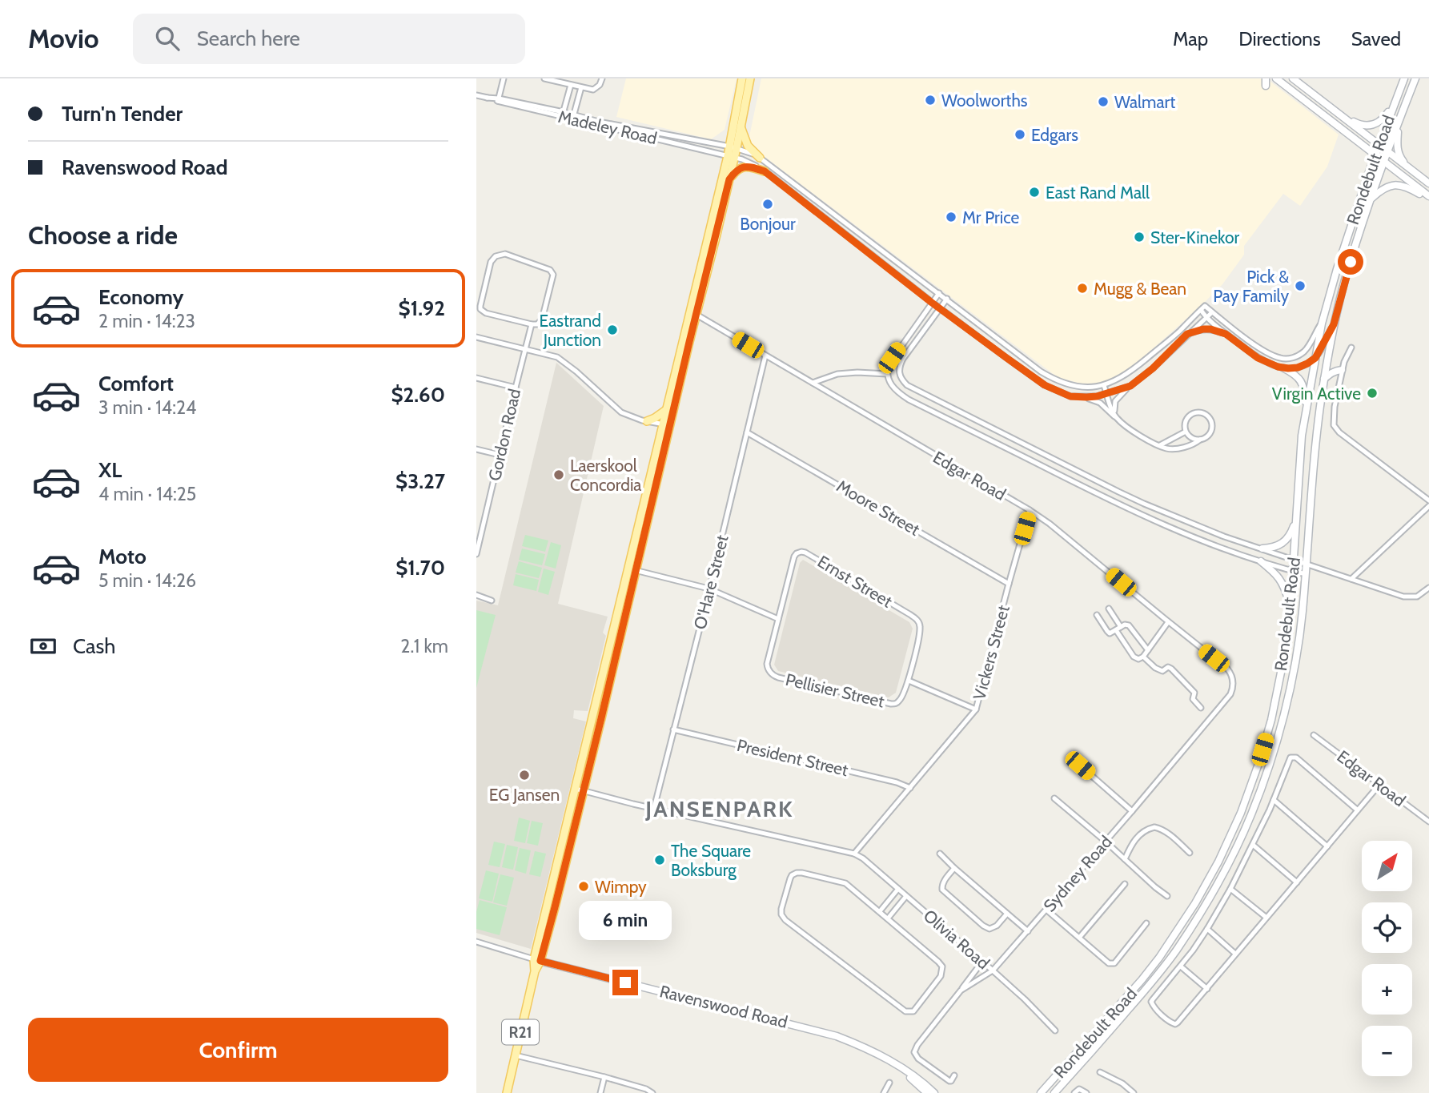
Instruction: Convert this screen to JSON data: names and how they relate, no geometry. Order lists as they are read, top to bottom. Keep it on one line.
{"streets":{"main road":["Rondebult Road","Ravenswood Road","R21"],"street":["Madeley Road","Gordon Road","Edgar Road","Moore Street","Ernst Street","O'Hare Street","Vickers Street","Pellisier Street","President Street","Sydney Road","Olivia Road"]},"crossings":[["Madeley Road","R21"],["Edgar Road","O'Hare Street"],["Edgar Road","Vickers Street"],["Edgar Road","Sydney Road"],["Edgar Road","R21"],["Moore Street","O'Hare Street"],["Moore Street","Vickers Street"],["Ernst Street","Pellisier Street"],["O'Hare Street","President Street"],["Vickers Street","President Street"],["Vickers Street","Olivia Road"],["Sydney Road","Olivia Road"],["Ravenswood Road","R21"]],"districts":["JANSENPARK"],"places":["Woolworths","Walmart","Edgars","East Rand Mall","Bonjour","Mr Price","Ster-Kinekor","Pick & Pay Family","Mugg & Bean","Eastrand Junction","Virgin Active","Laerskool Concordia","EG Jansen","The Square Boksburg","Wimpy"],"north":"top right","page":{"header":"Movio","search":"Search here","nav":["Map","Directions","Saved"],"banner":["Turn'n Tender","Ravenswood Road"],"heading":"Choose a ride","list":[{"name":"Economy","note":"2 min · 14:23","value":"$1.92"},{"name":"Comfort","note":"3 min · 14:24","value":"$2.60"},{"name":"XL","note":"4 min · 14:25","value":"$3.27"},{"name":"Moto","note":"5 min · 14:26","value":"$1.70"}],"pay":["Cash","2.1 km"],"map_buttons":["+","−"],"bubble":"6 min","buttons":"Confirm"}}
